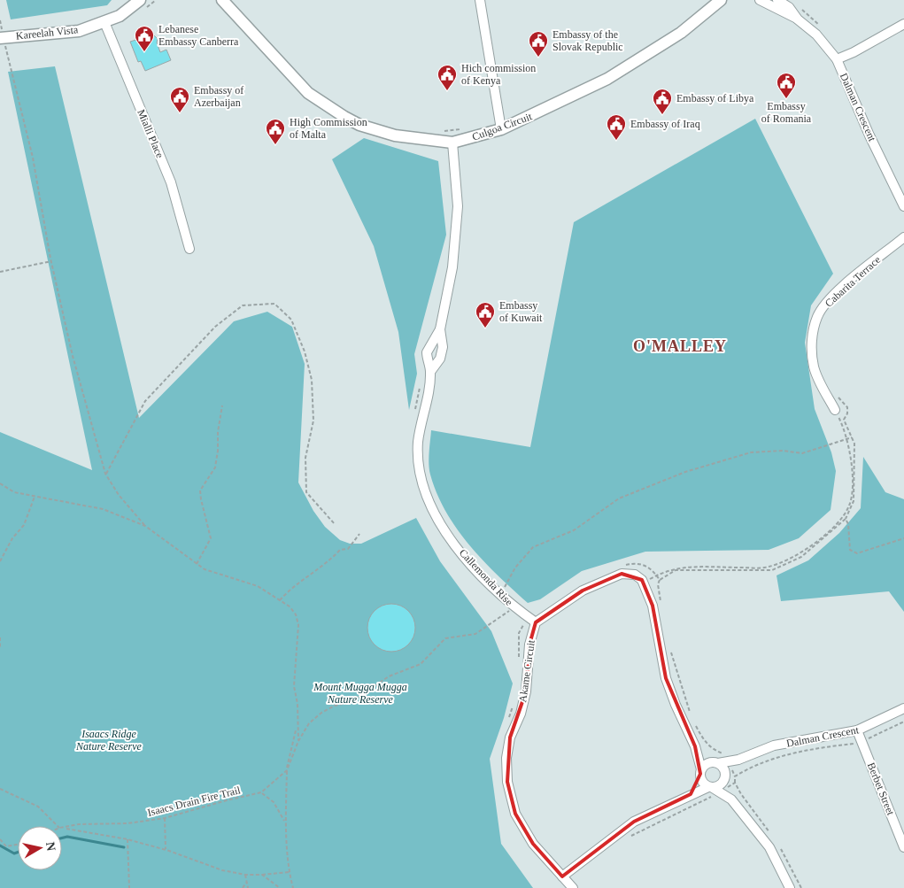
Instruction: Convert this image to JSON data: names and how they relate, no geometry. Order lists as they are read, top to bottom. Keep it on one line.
{"streets":{"street":["Kareelah Vista","Dalman Crescent","Culgoa Circuit","Mialli Place","Cabarita Terrace","Callemonda Rise","Akame Circuit","Berbet Street"],"path":["Isaacs Drain Fire Trail"]},"crossings":[["Kareelah Vista","Mialli Place"],["Dalman Crescent","Akame Circuit"],["Dalman Crescent","Berbet Street"],["Culgoa Circuit","Callemonda Rise"],["Callemonda Rise","Akame Circuit"]],"districts":["O'MALLEY"],"parks":["Mount Mugga Mugga Nature Reserve","Isaacs Ridge Nature Reserve"],"places":{"public building":["Lebanese Embassy Canberra","Embassy of the Slovak Republic","Hich commission of Kenya","Embassy of Romania","Embassy of Azerbaijan","Embassy of Libya","Embassy of Iraq","High Commission of Malta","Embassy of Kuwait"]},"north":"right"}
